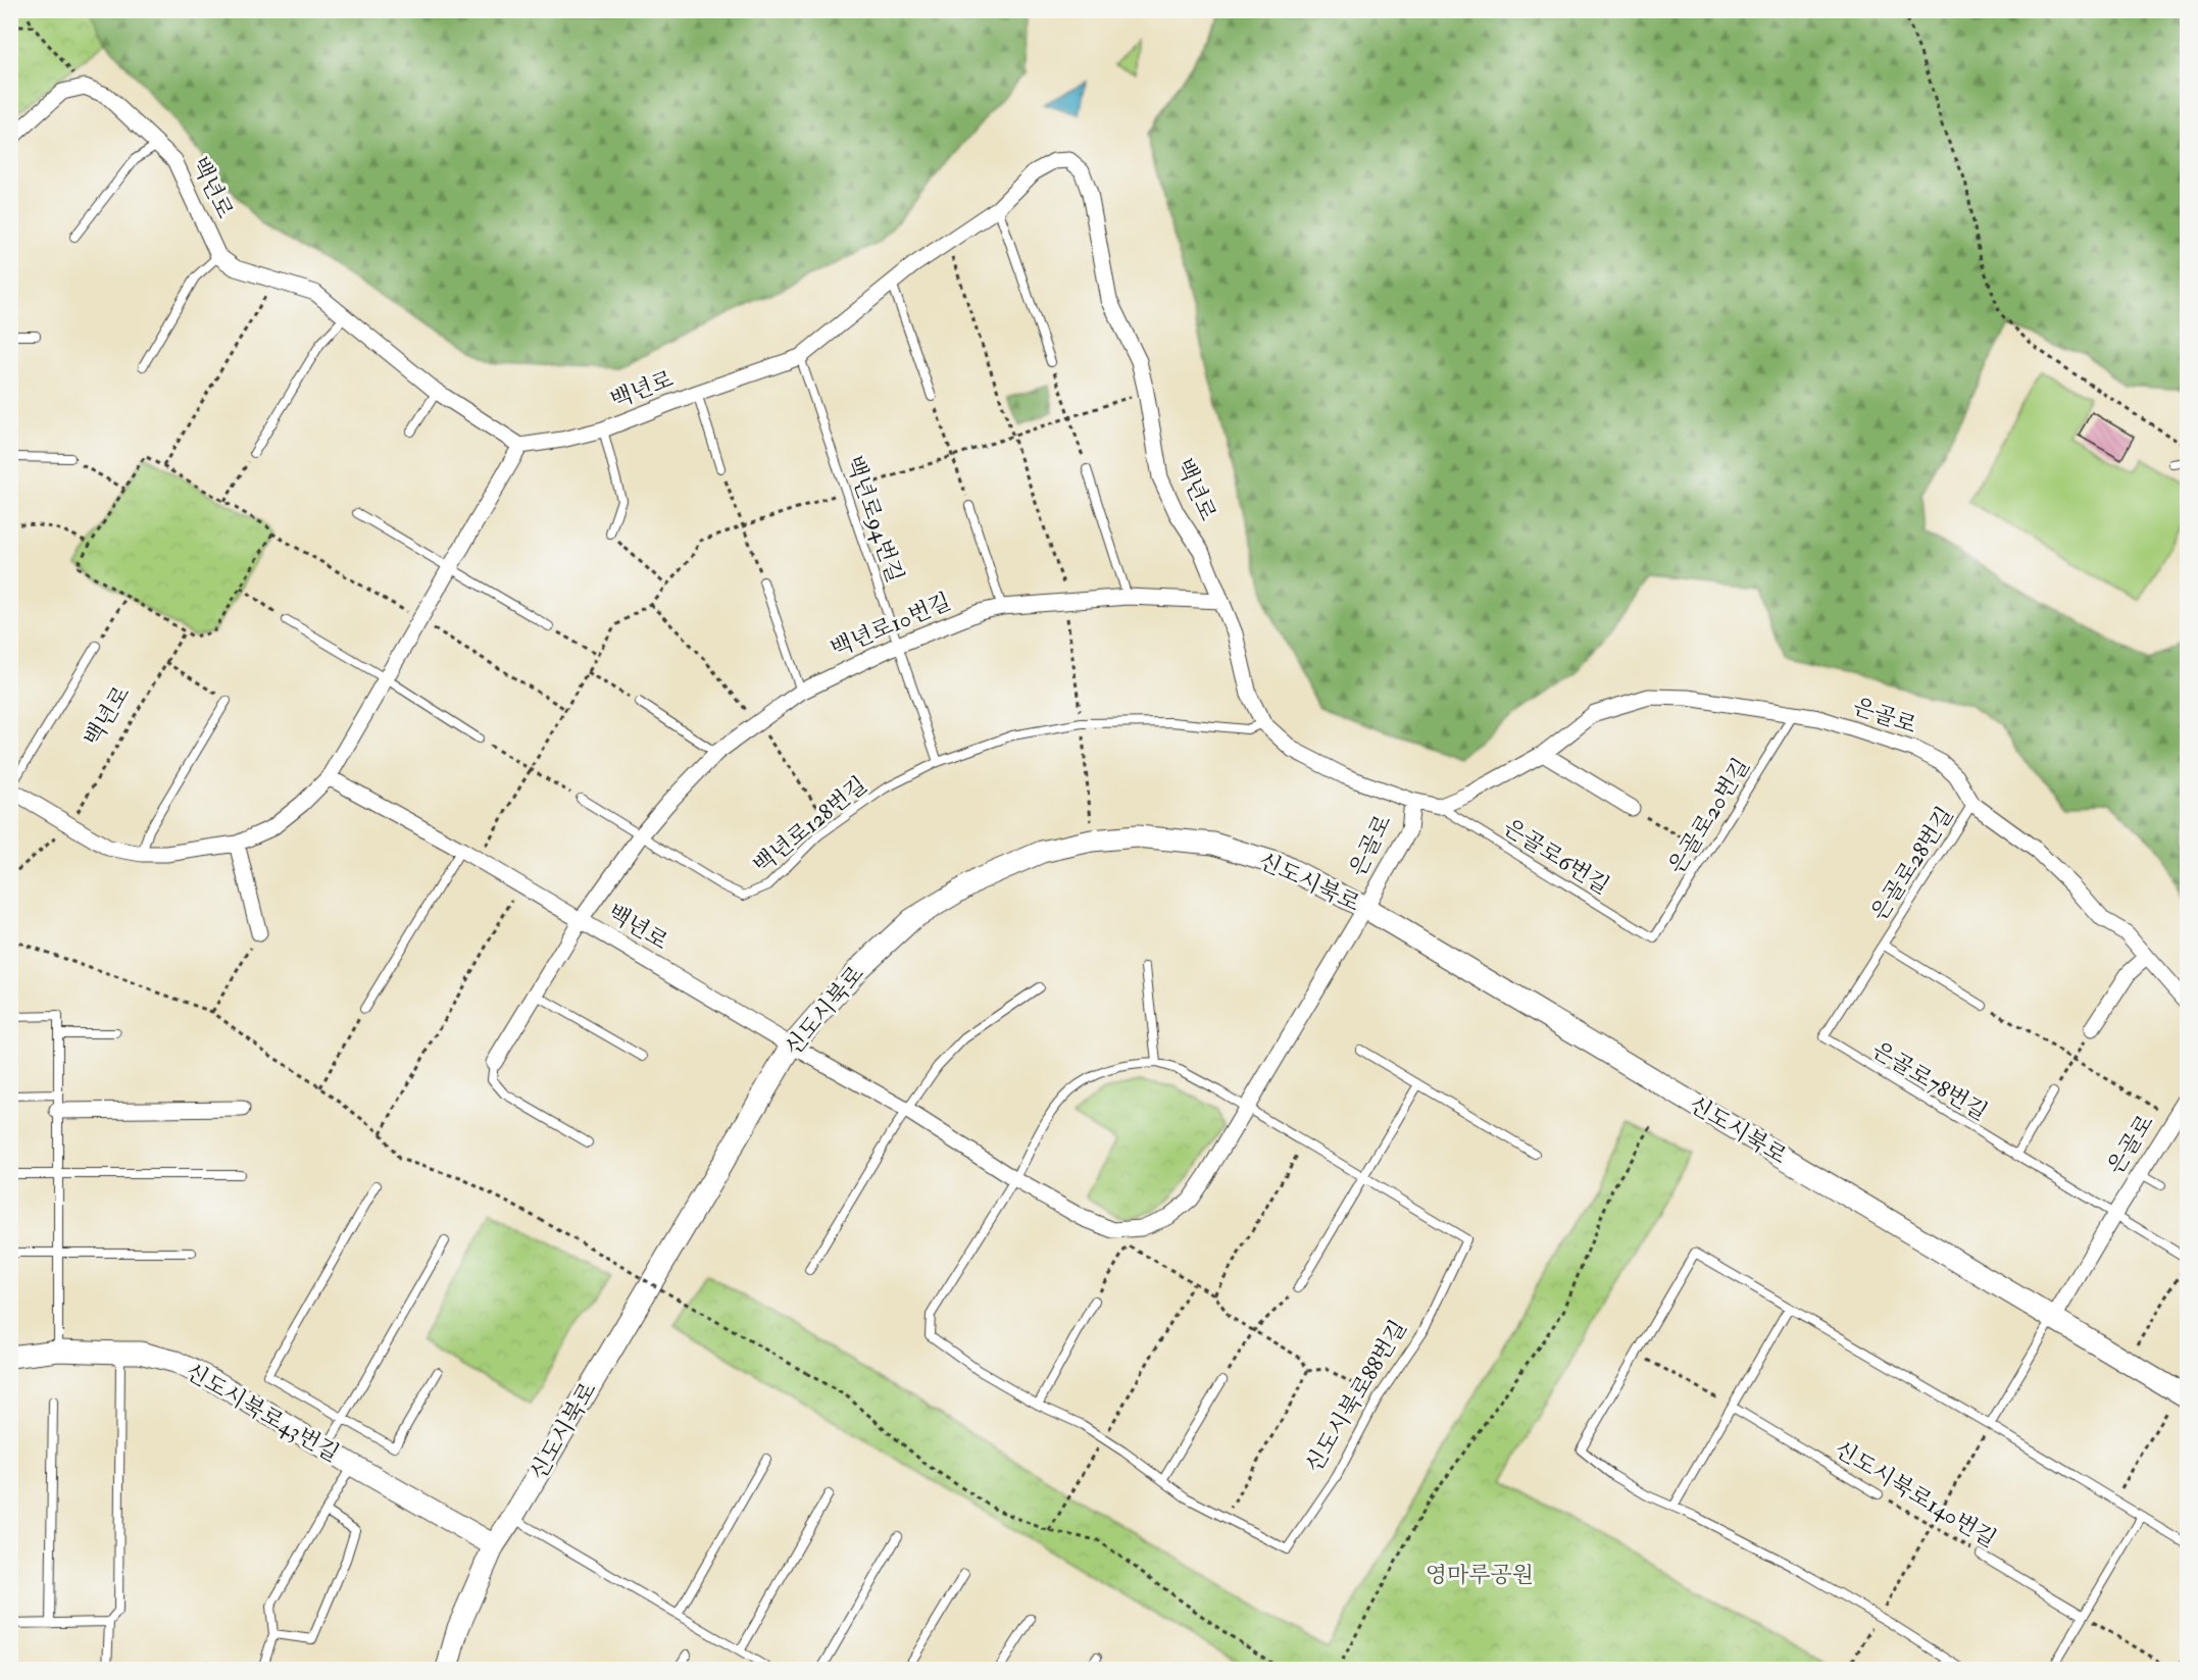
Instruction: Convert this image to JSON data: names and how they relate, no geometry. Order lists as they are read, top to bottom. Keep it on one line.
{"streets":{"street":["백년로","백년로10번길","은골로","신도시북로","신도시북로43번길"],"lane":["백년로94번길","은골로20번길","백년로128번길","은골로6번길","은골로28번길","은골로78번길","신도시북로88번길","신도시북로140번길"]},"crossings":[["백년로","백년로94번길"],["백년로","백년로10번길"],["백년로","은골로"],["백년로","백년로128번길"],["백년로","신도시북로"],["백년로94번길","백년로10번길"],["백년로94번길","백년로128번길"],["백년로10번길","백년로128번길"],["은골로","은골로20번길"],["은골로","은골로6번길"],["은골로","은골로28번길"],["은골로","신도시북로"],["은골로","은골로78번길"],["은골로20번길","은골로6번길"],["은골로28번길","은골로78번길"],["신도시북로","신도시북로43번길"]],"parks":["영마루공원"]}
